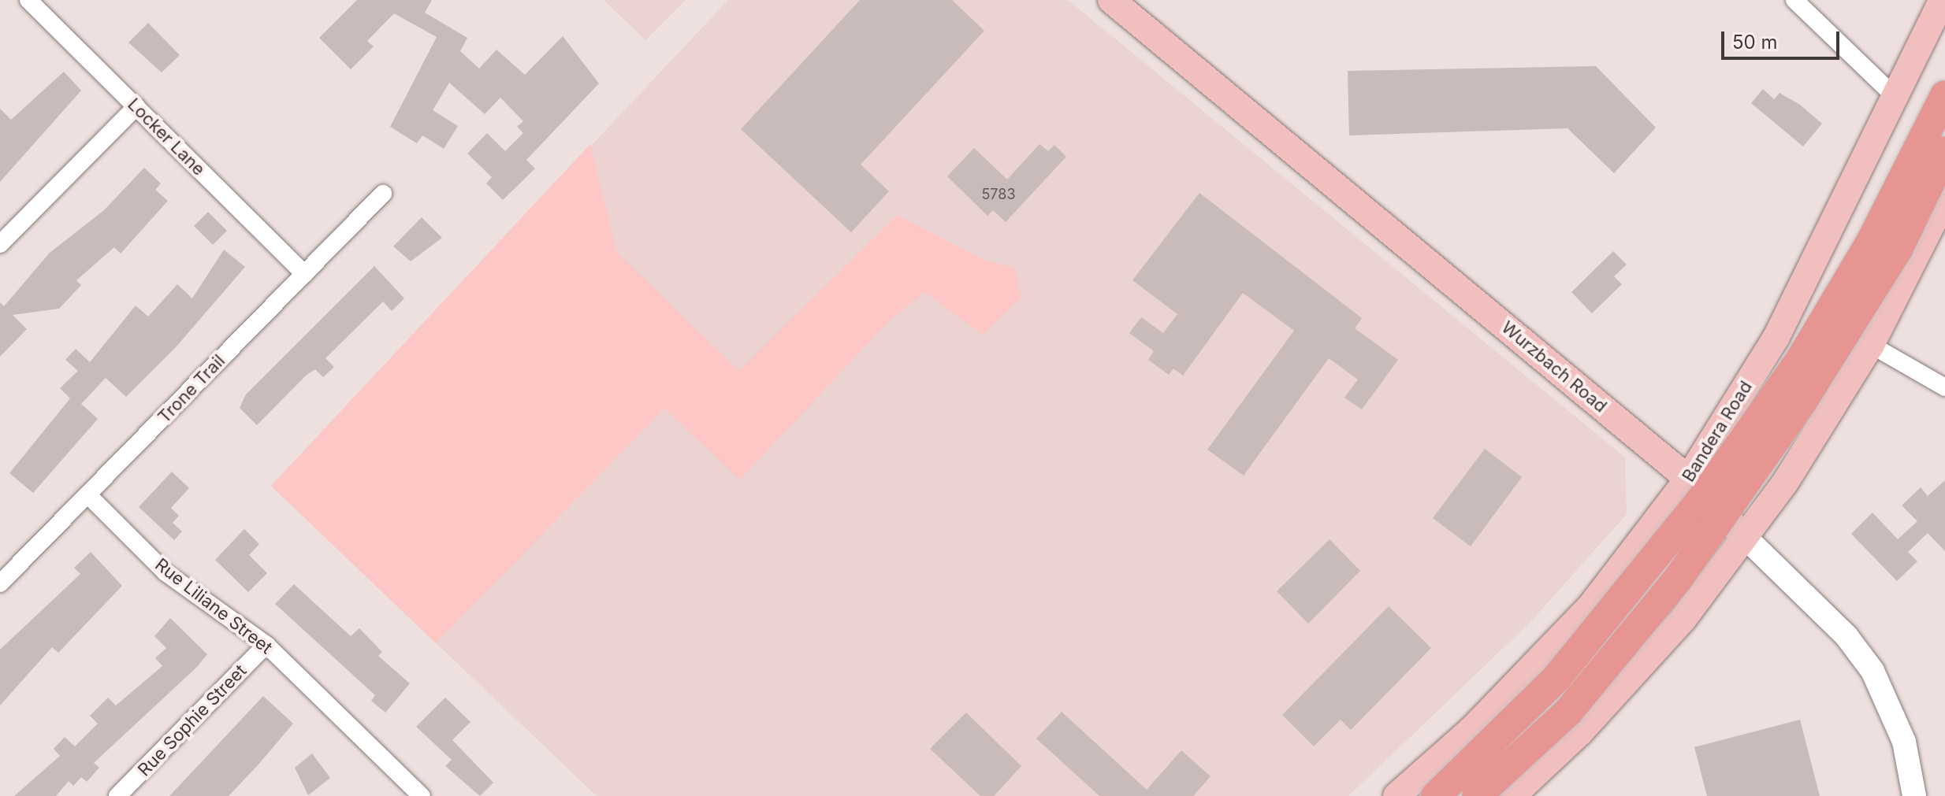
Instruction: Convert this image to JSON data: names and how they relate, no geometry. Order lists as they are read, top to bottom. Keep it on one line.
{"streets":{"main road":["Wurzbach Road","Bandera Road"],"street":["Locker Lane","Trone Trail","Rue Liliane Street","Rue Sophie Street"]},"crossings":[["Locker Lane","Trone Trail"],["Wurzbach Road","Bandera Road"],["Trone Trail","Rue Liliane Street"],["Rue Liliane Street","Rue Sophie Street"]],"house_numbers":["5783"],"scale_bar":"50 m"}
